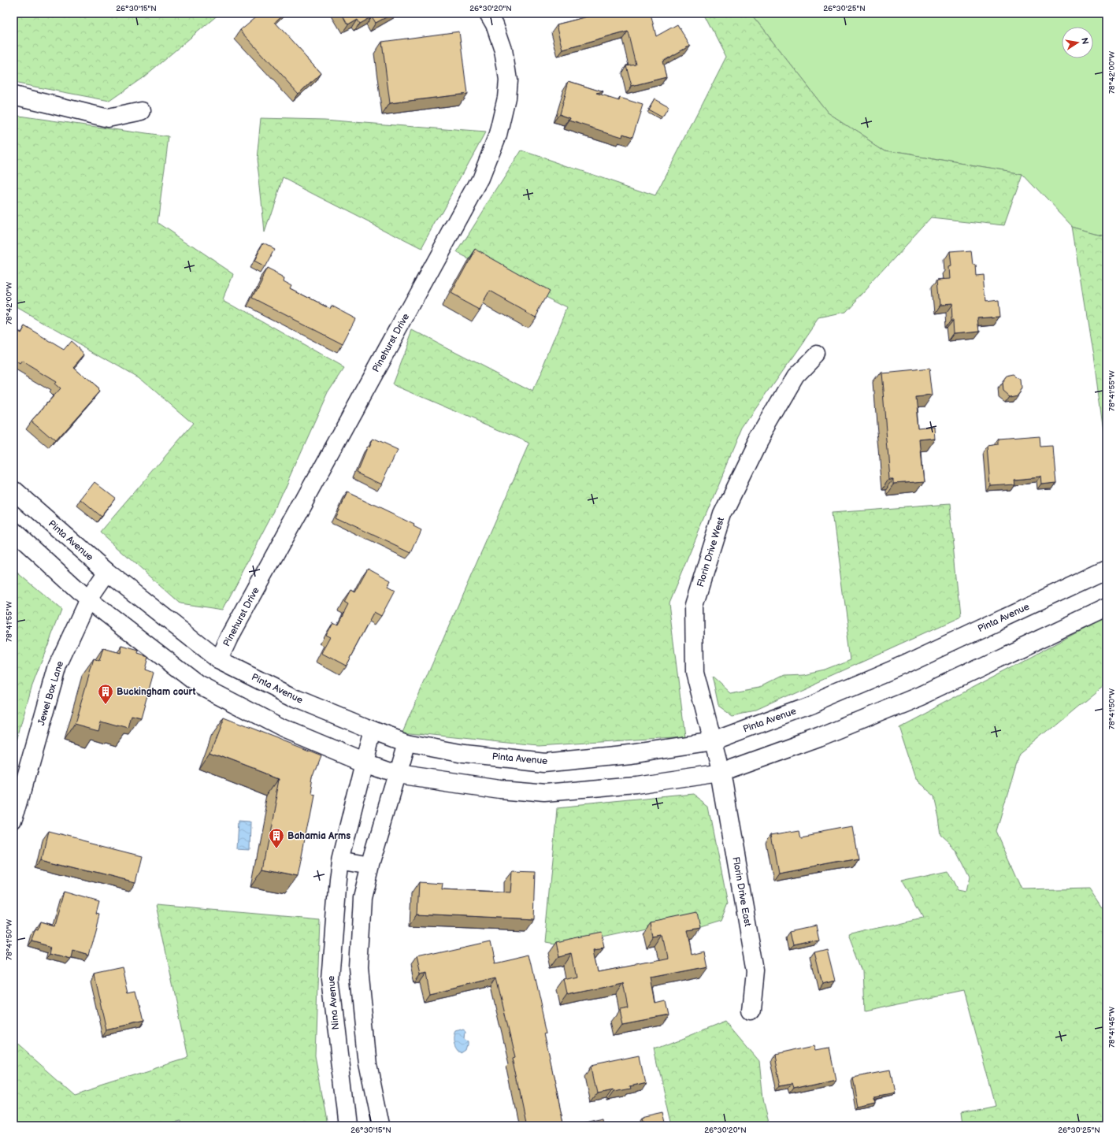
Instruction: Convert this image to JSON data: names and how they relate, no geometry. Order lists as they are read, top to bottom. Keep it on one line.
{"streets":{"street":["Pinehurst Drive","Pinta Avenue","Florin Drive West","Jewel Box Lane","Florin Drive East","Nina Avenue"]},"crossings":[["Pinehurst Drive","Pinta Avenue"],["Pinta Avenue","Florin Drive West"],["Pinta Avenue","Jewel Box Lane"],["Pinta Avenue","Nina Avenue"],["Florin Drive West","Florin Drive East"]],"places":{"building":["Buckingham court","Bahamia Arms"]},"north":"right","coordinates":["26°30'15\"N","26°30'20\"N","26°30'25\"N","78°42'00\"W","78°41'55\"W","78°41'50\"W","78°41'45\"W"]}
